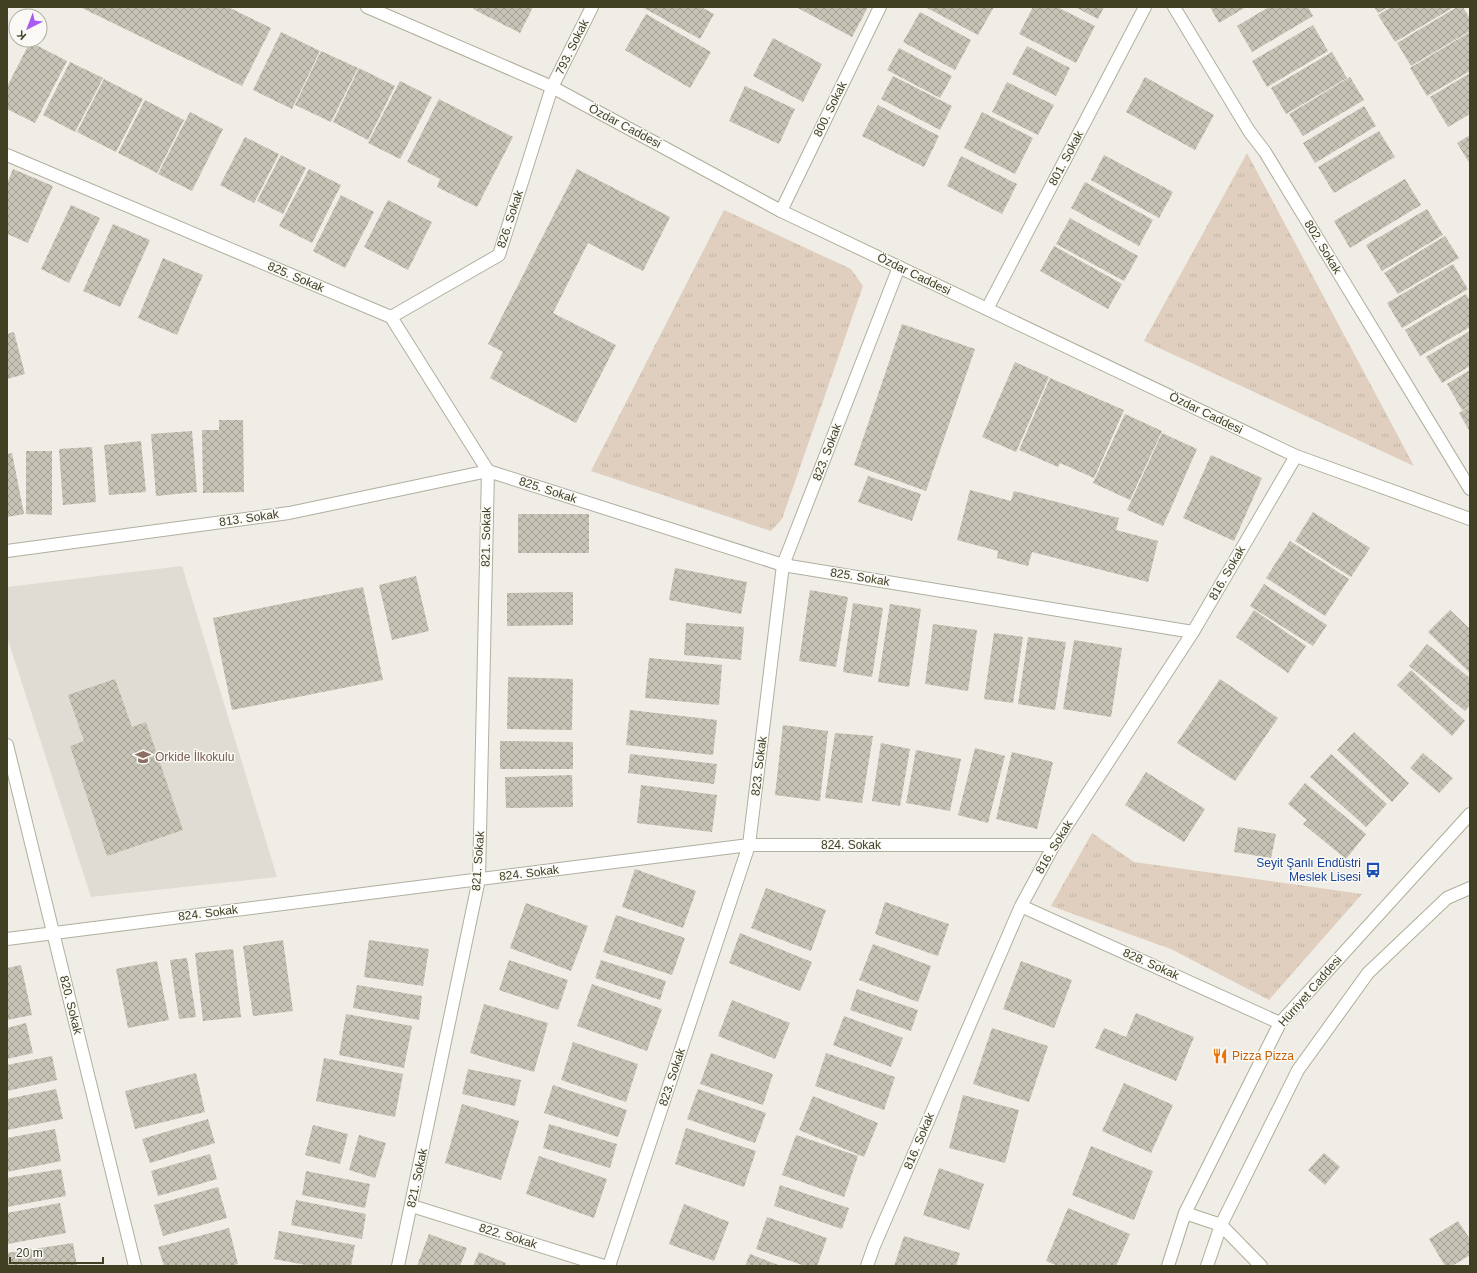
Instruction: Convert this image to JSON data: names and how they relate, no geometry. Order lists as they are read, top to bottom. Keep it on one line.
{"streets":{"street":["793. Sokak","800. Sokak","Özdar Caddesi","801. Sokak","826. Sokak","802. Sokak","825. Sokak","823. Sokak","813. Sokak","821. Sokak","816. Sokak","824. Sokak","828. Sokak","Hürriyet Caddesi","820. Sokak","822. Sokak"]},"crossings":[["793. Sokak","Özdar Caddesi"],["793. Sokak","826. Sokak"],["800. Sokak","Özdar Caddesi"],["Özdar Caddesi","801. Sokak"],["Özdar Caddesi","826. Sokak"],["Özdar Caddesi","823. Sokak"],["Özdar Caddesi","816. Sokak"],["826. Sokak","825. Sokak"],["825. Sokak","823. Sokak"],["825. Sokak","813. Sokak"],["825. Sokak","821. Sokak"],["825. Sokak","816. Sokak"],["823. Sokak","824. Sokak"],["813. Sokak","821. Sokak"],["821. Sokak","824. Sokak"],["821. Sokak","822. Sokak"],["816. Sokak","824. Sokak"],["816. Sokak","828. Sokak"],["824. Sokak","820. Sokak"],["828. Sokak","Hürriyet Caddesi"]],"places":{"school or university":["Orkide İlkokulu"],"bus stop":["Seyit Şanlı Endüstri Meslek Lisesi"],"restaurant":["Pizza Pizza"]},"scale_bar":"20 m","north":"bottom left"}
